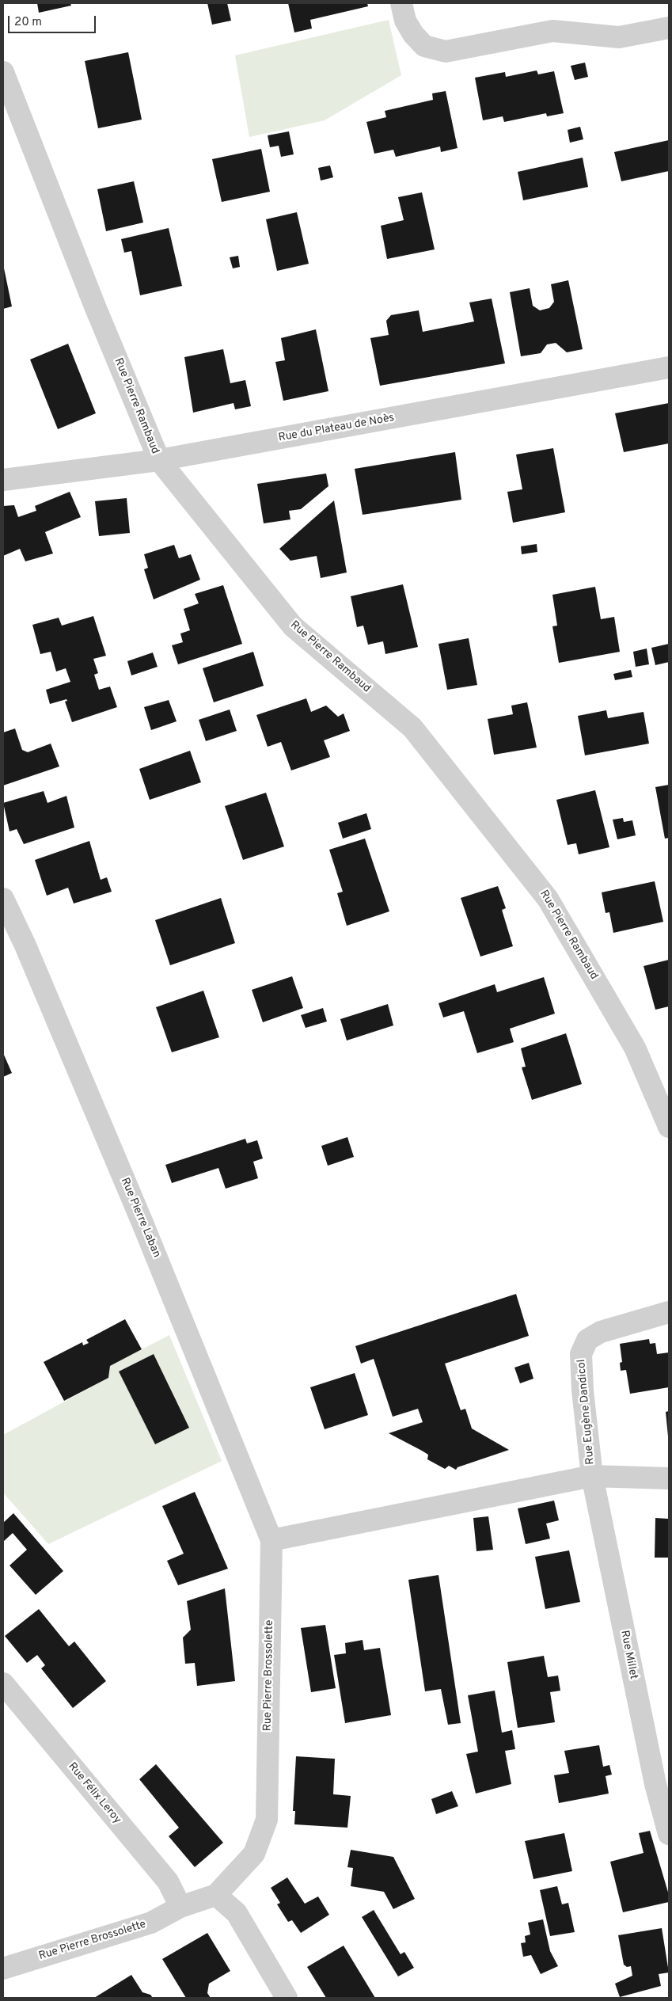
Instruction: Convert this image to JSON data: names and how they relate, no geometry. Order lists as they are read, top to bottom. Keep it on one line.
{"streets":{"street":["Rue Pierre Rambaud","Rue du Plateau de Noès","Rue Pierre Laban","Rue Eugène Dandicol","Rue Millet","Rue Pierre Brossolette","Rue Félix Leroy"]},"crossings":[["Rue Pierre Rambaud","Rue du Plateau de Noès"],["Rue Pierre Laban","Rue Pierre Brossolette"],["Rue Eugène Dandicol","Rue Millet"],["Rue Pierre Brossolette","Rue Félix Leroy"]],"scale_bar":"20 m"}
